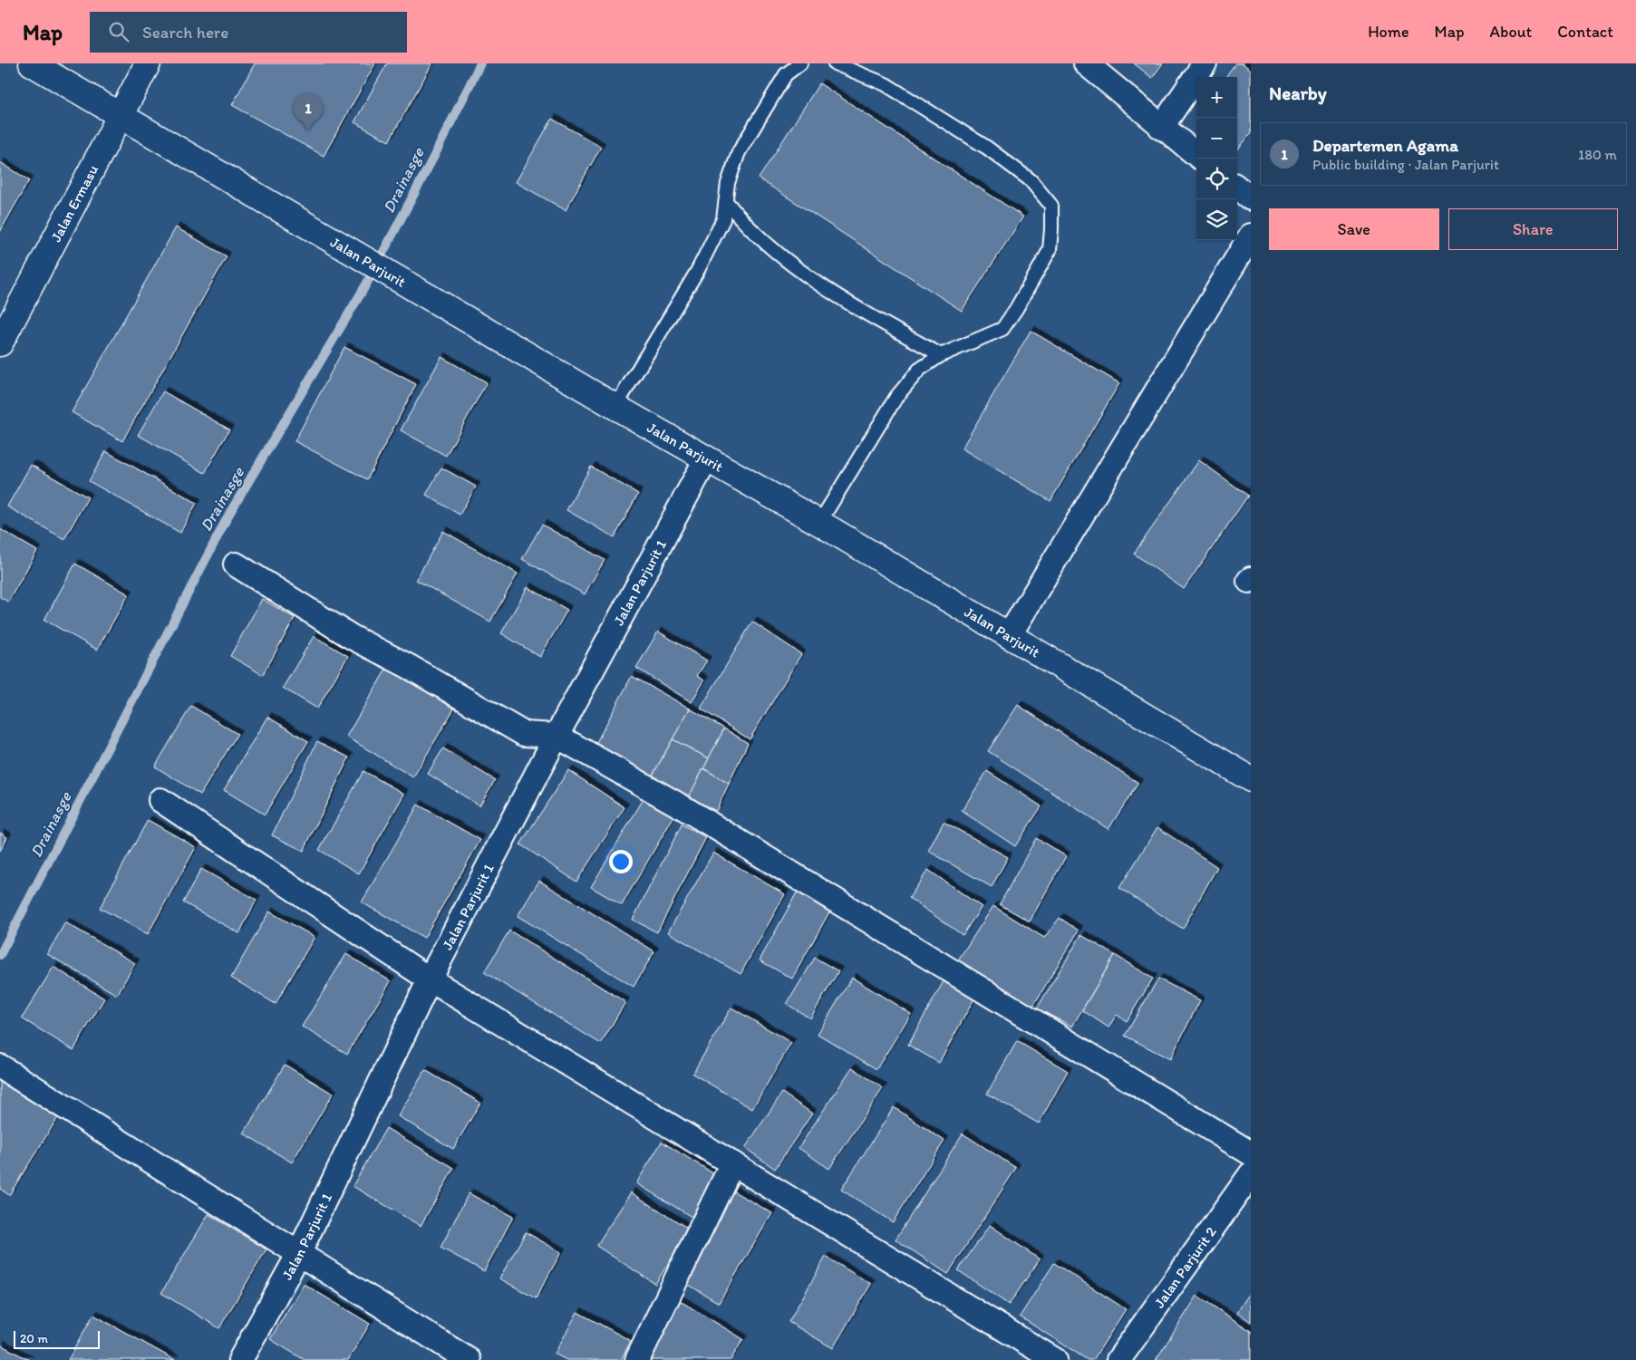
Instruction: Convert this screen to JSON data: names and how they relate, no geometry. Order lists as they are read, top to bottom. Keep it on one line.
{"streets":{"street":["Jalan Ermasu","Jalan Parjurit","Jalan Parjurit 1","Jalan Parjurit 2"]},"crossings":[["Jalan Ermasu","Jalan Parjurit"],["Jalan Parjurit","Jalan Parjurit 1"]],"water":["Drainasge"],"scale_bar":"20 m","page":{"header":"Map","search":"Search here","nav":["Home","Map","About","Contact"],"heading":"Nearby","map_buttons":["+","−"],"pins":"1","list":[{"mark":"1","name":"Departemen Agama","note":"Public building · Jalan Parjurit","value":"180 m"}],"buttons":["Save","Share"],"scale":"20 m"}}
